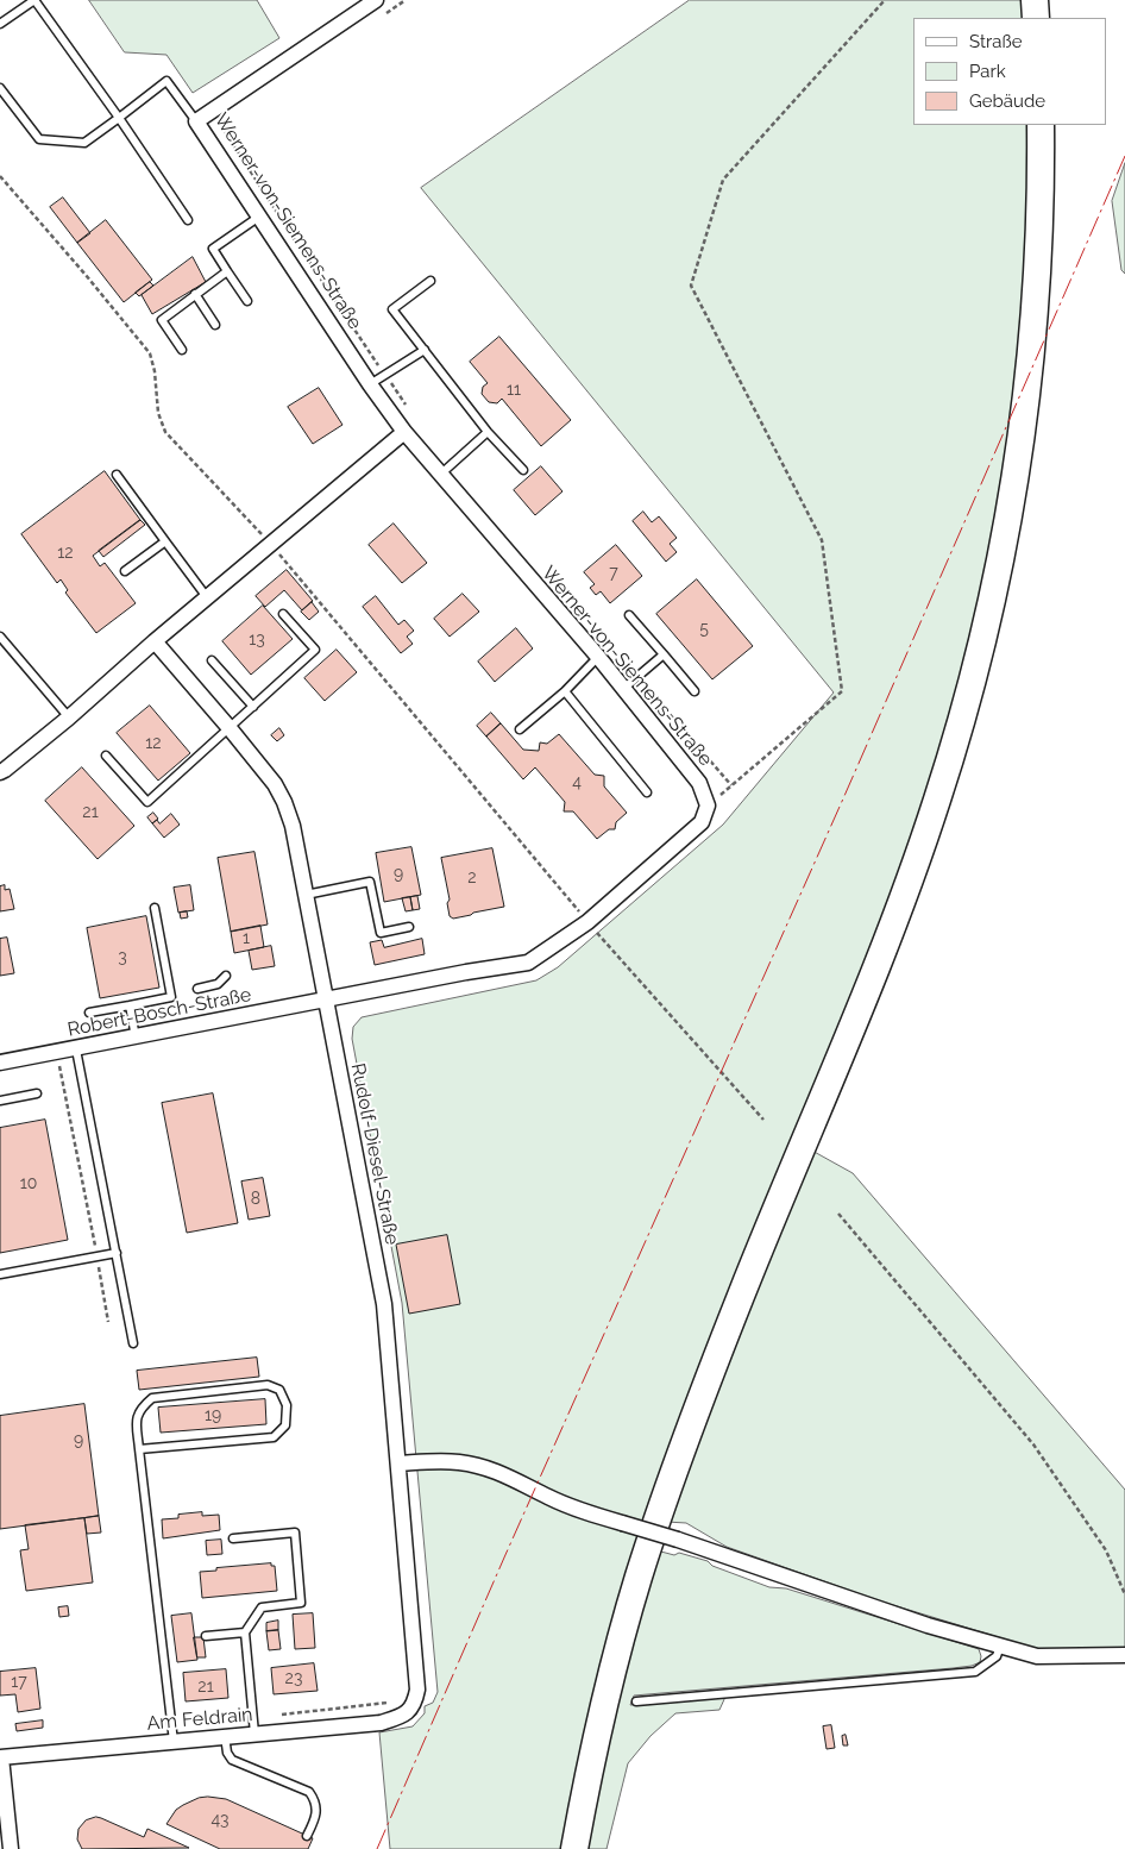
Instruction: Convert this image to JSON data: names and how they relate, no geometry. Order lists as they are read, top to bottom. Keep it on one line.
{"streets":{"street":["Werner-von-Siemens-Straße","Robert-Bosch-Straße","Rudolf-Diesel-Straße","Am Feldrain"]},"crossings":[["Robert-Bosch-Straße","Rudolf-Diesel-Straße"],["Rudolf-Diesel-Straße","Am Feldrain"]],"house_numbers":["11","12","7","5","13","12","4","21","9","2","1","3","10","8","19","9","23","17","21","43"],"legend":["Straße","Park","Gebäude"]}
